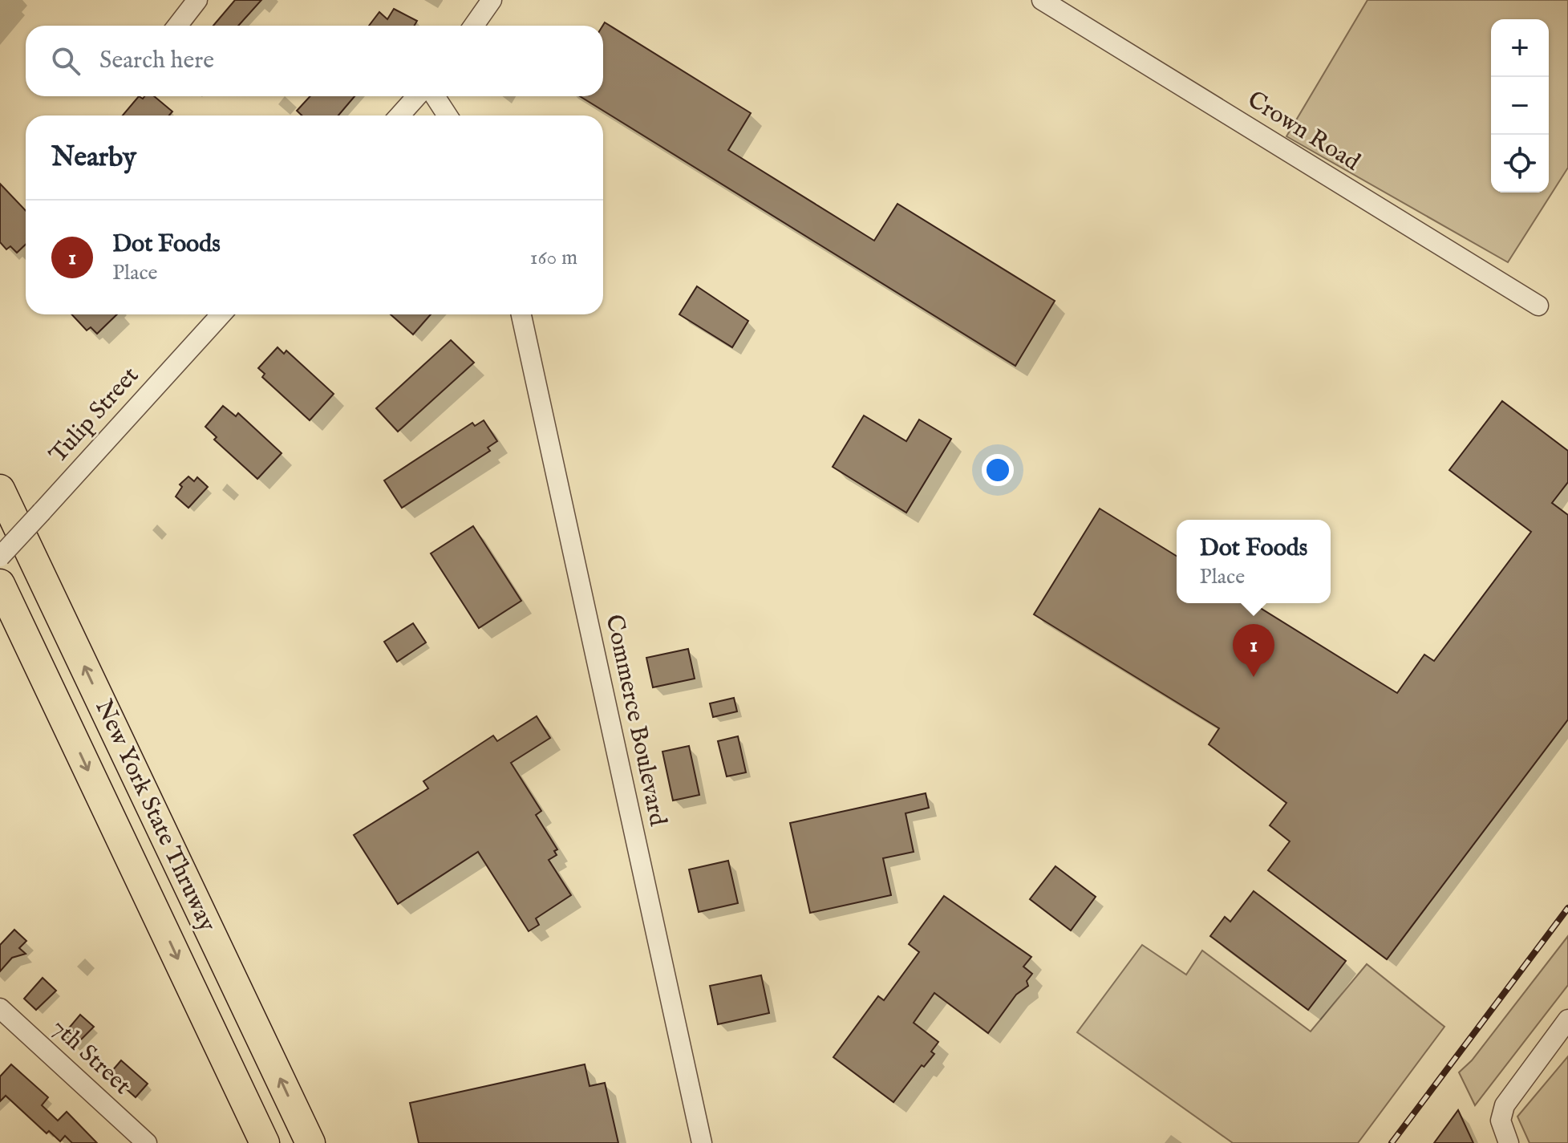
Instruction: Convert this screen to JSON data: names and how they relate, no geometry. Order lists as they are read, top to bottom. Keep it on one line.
{"streets":{"highway":["New York State Thruway"],"street":["Crown Road","Tulip Street","Commerce Boulevard","7th Street"]},"page":{"map_buttons":["+","−"],"search":"Search here","heading":"Nearby","list":[{"mark":"1","name":"Dot Foods","note":"Place","value":"160 m"}],"popup":["Dot Foods","Place"],"pins":"1"}}
